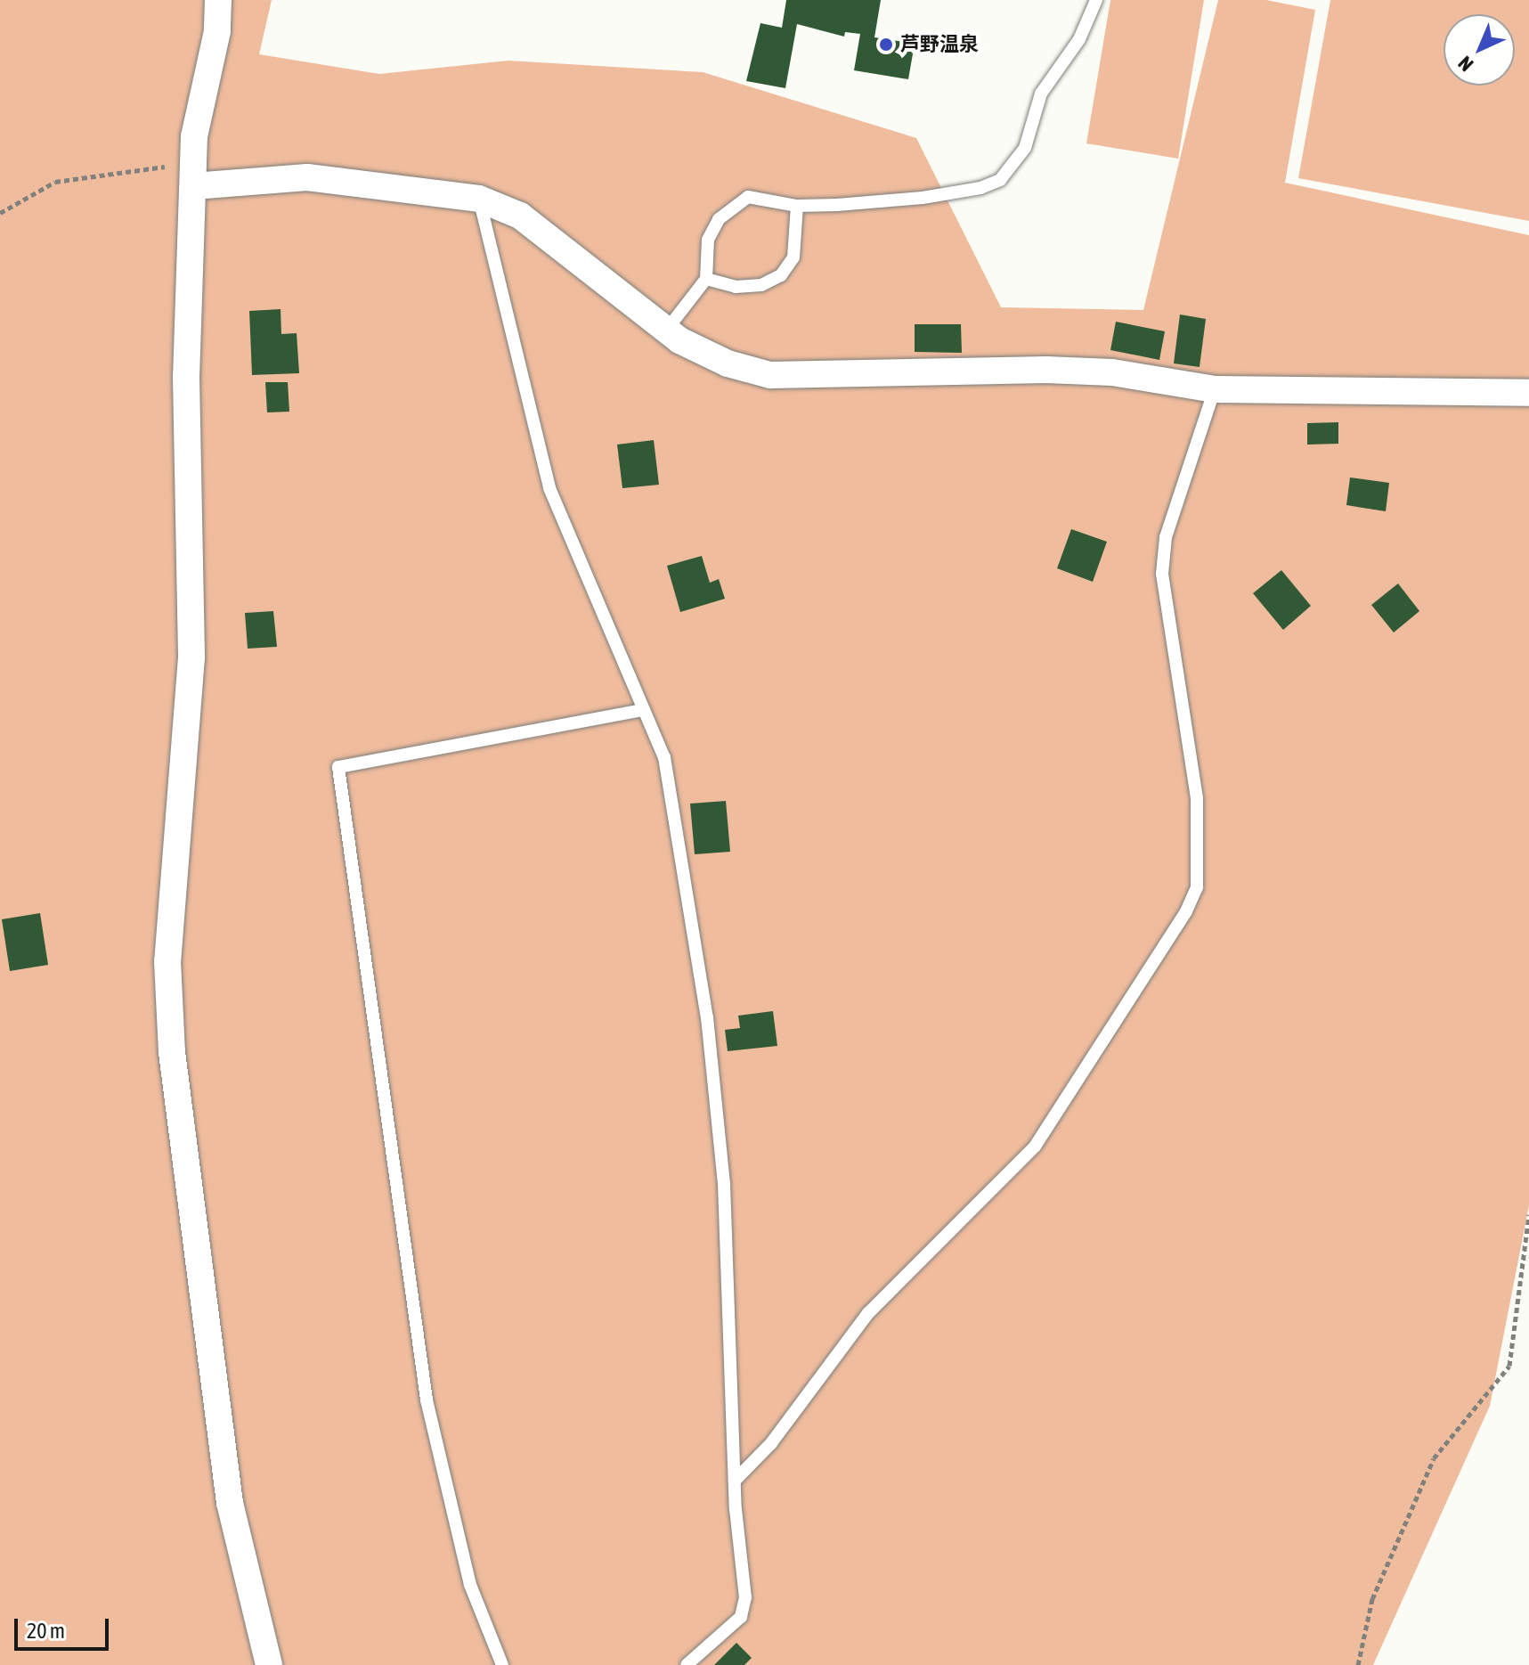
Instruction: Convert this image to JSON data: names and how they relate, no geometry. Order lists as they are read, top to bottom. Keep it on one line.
{"places":["芦野温泉"],"scale_bar":"20 m","north":"bottom left"}
